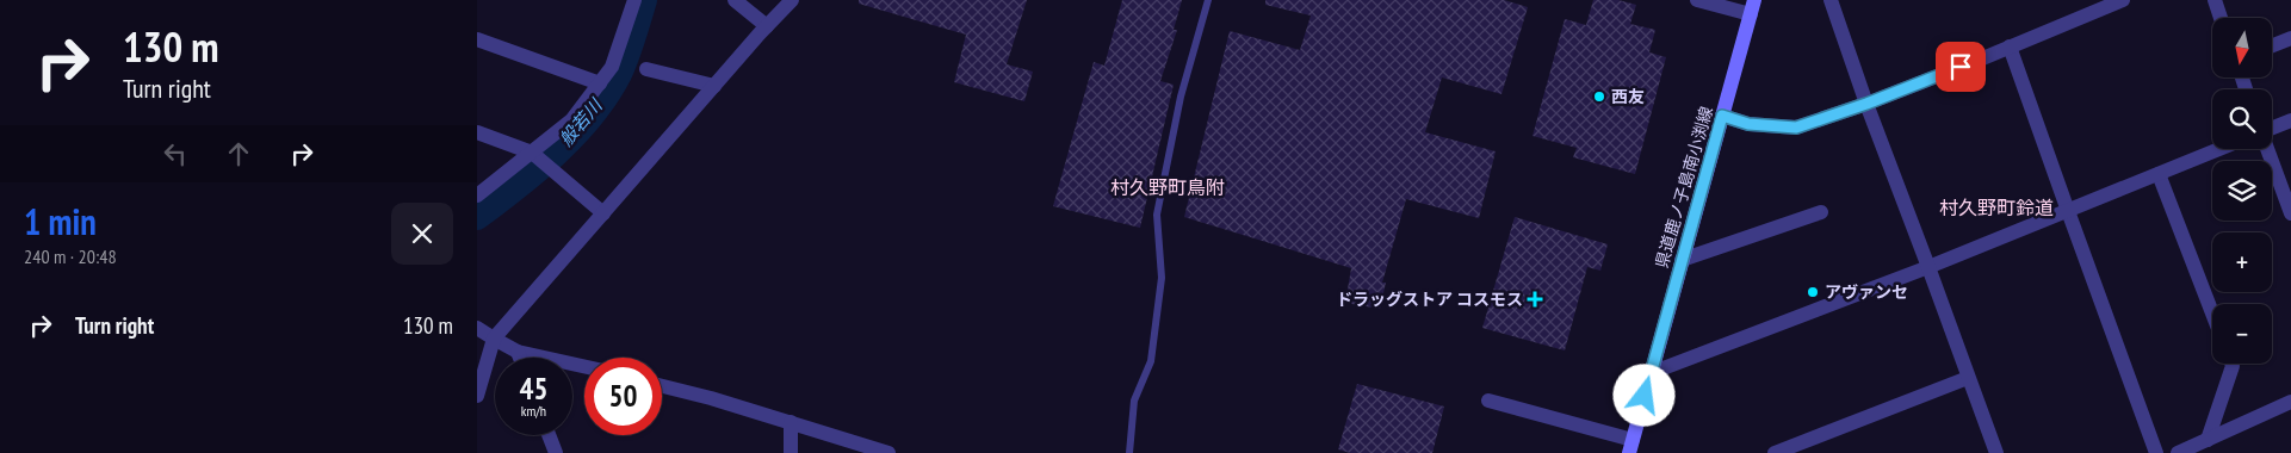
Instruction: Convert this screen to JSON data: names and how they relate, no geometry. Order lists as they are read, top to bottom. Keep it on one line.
{"streets":{"main road":["県道鹿ノ子島南小渕線"]},"districts":["村久野町鳥附","村久野町鈴道"],"water":["般若川"],"places":{"other":["西友","アヴァンセ"],"health":["ドラッグストア コスモス"]},"north":"bottom","page":{"turn":["130 m","Turn right"],"map_buttons":["+","−"],"heading":["1 min","240 m · 20:48"],"list":[{"name":"Turn right","value":"130 m"}],"speed":"45 km/h","limit":"50"}}
